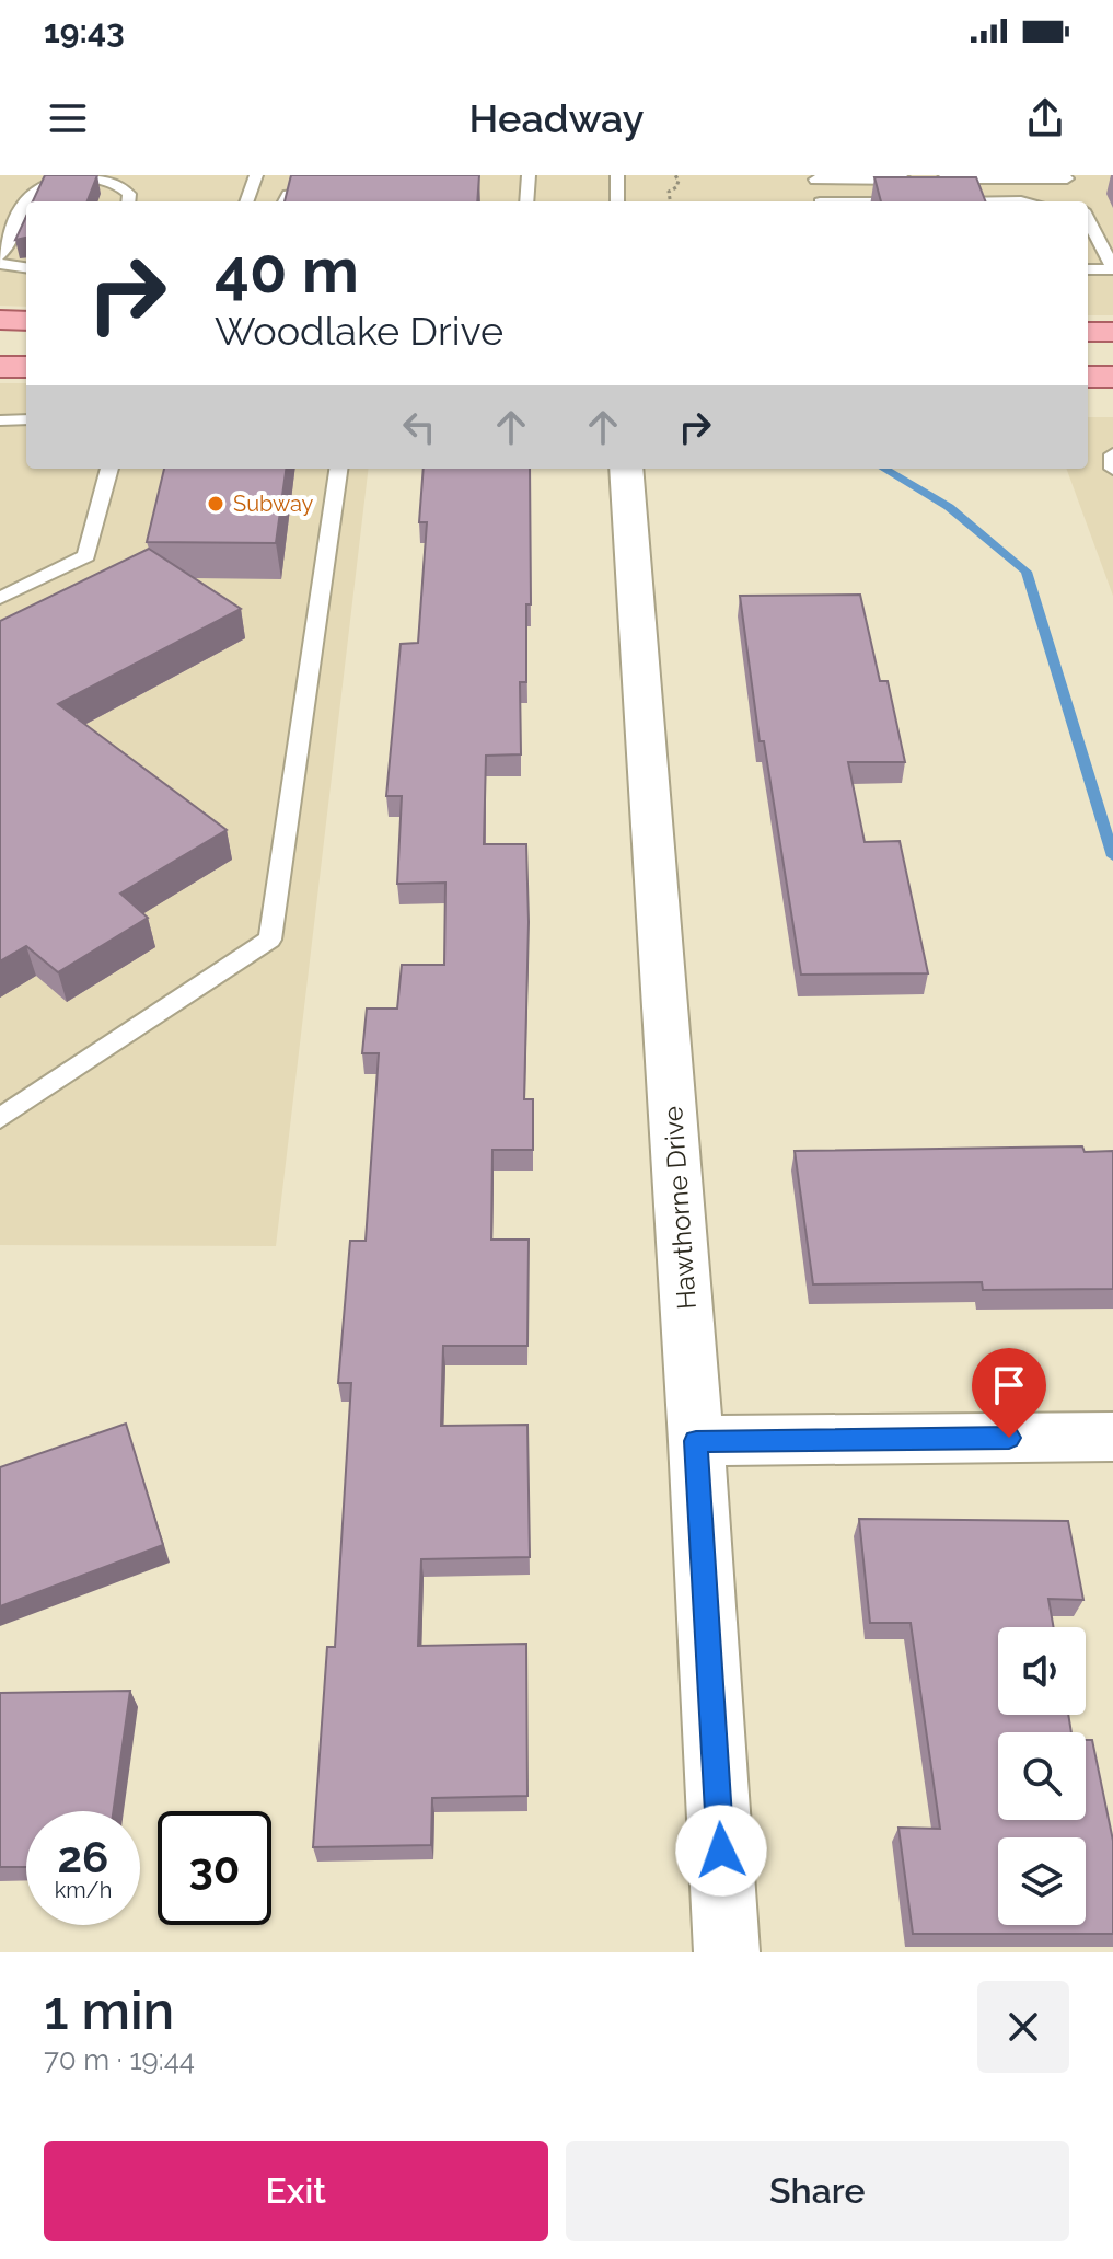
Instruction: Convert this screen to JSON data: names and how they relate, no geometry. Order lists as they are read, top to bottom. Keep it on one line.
{"streets":{"street":["Hawthorne Drive"]},"places":["Subway"],"page":{"status":"19:43","header":"Headway","turn":["40 m","Woodlake Drive"],"speed":"26 km/h","limit":"30","heading":["1 min","70 m · 19:44"],"buttons":["Exit","Share"]}}
